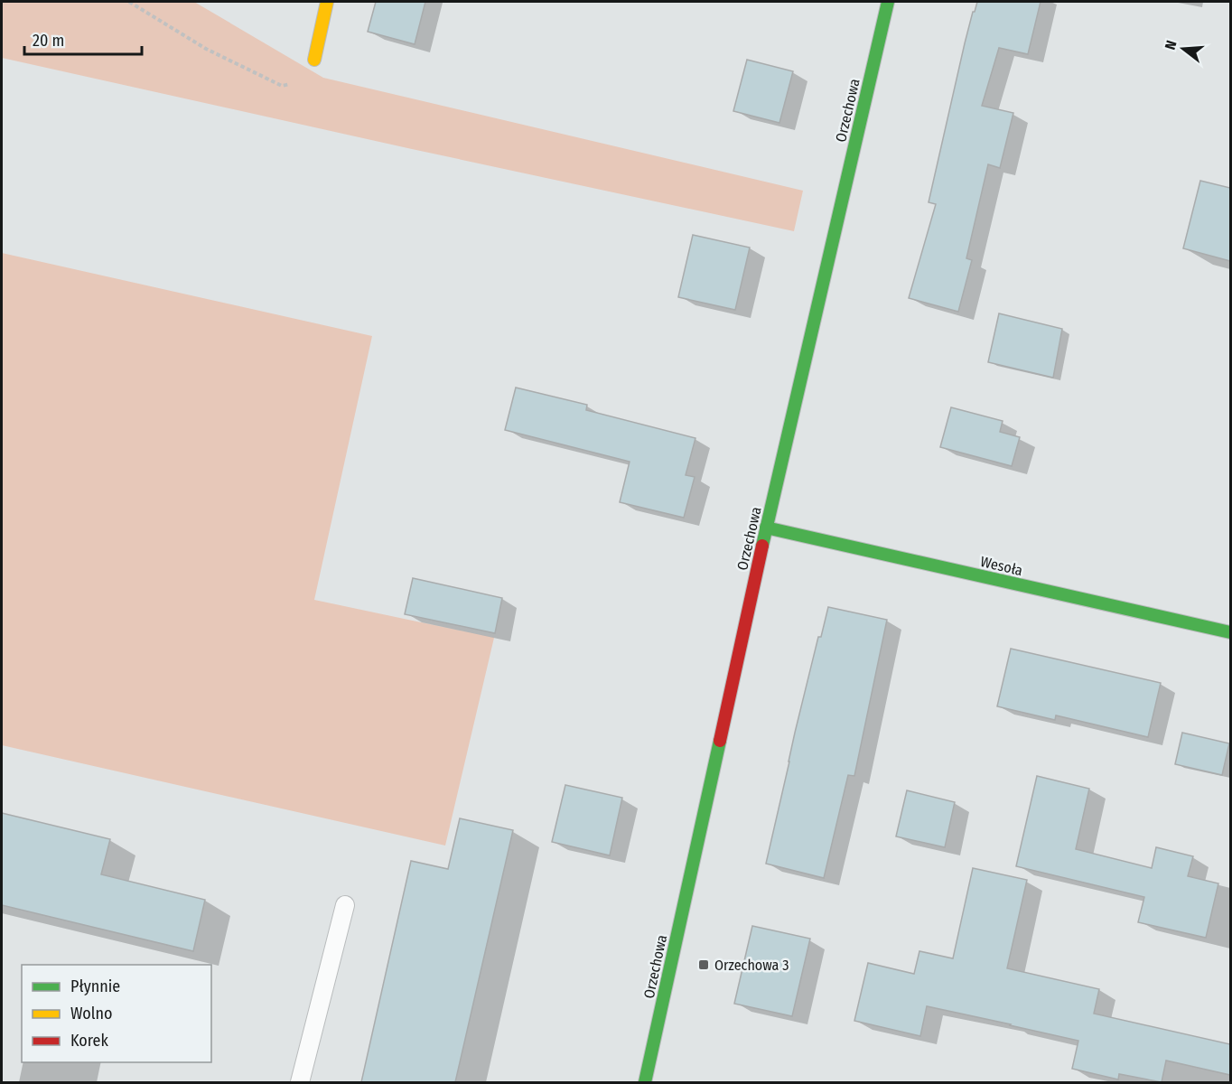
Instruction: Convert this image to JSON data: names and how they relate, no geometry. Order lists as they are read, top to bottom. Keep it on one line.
{"streets":{"street":["Orzechowa","Wesoła"]},"crossings":[["Orzechowa","Wesoła"]],"places":{"transit":["Orzechowa 3"]},"legend":["Płynnie","Wolno","Korek"],"scale_bar":"20 m","north":"left"}
